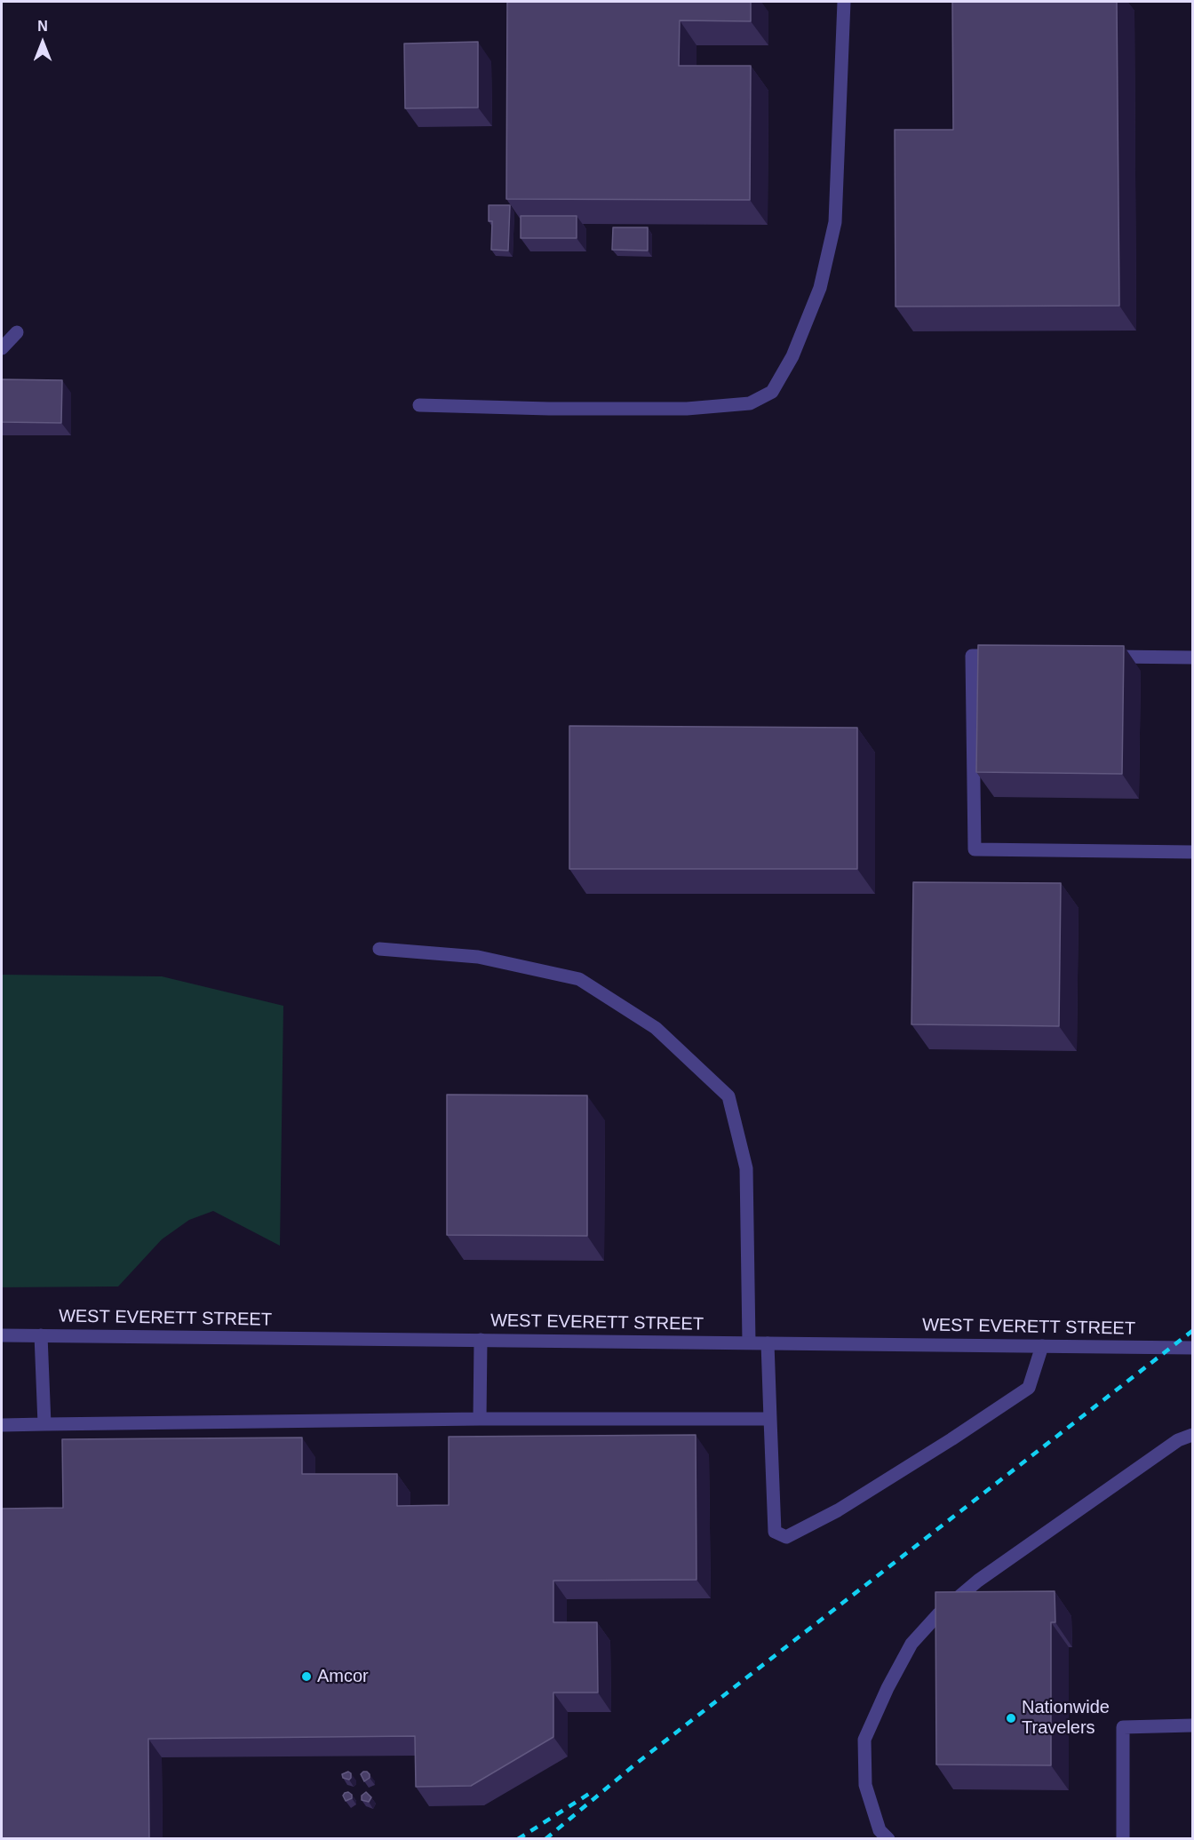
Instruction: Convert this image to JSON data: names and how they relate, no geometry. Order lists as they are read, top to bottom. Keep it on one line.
{"streets":{"street":["WEST EVERETT STREET"]},"places":["Amcor","Nationwide Travelers"],"north":"top"}
